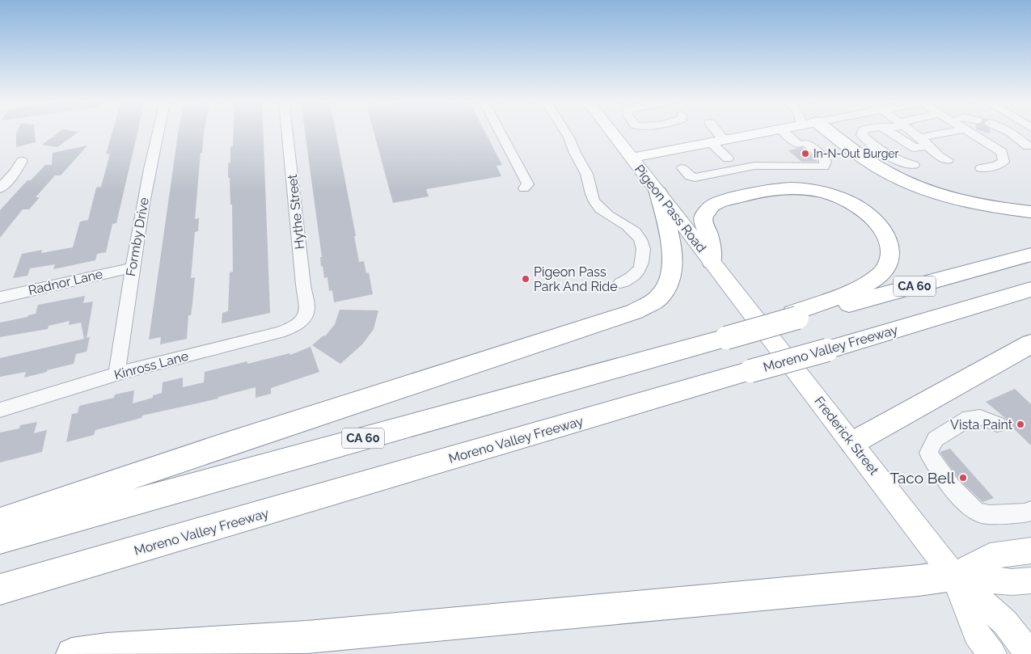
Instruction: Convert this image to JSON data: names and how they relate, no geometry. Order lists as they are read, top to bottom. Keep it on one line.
{"streets":{"highway":["CA 60","Moreno Valley Freeway"],"main road":["Pigeon Pass Road","Frederick Street"],"street":["Hythe Street","Formby Drive","Radnor Lane","Kinross Lane"]},"crossings":[["Pigeon Pass Road","Frederick Street"],["Hythe Street","Kinross Lane"],["Formby Drive","Radnor Lane"],["Formby Drive","Kinross Lane"]],"places":["In-N-Out Burger","Pigeon Pass Park And Ride","Vista Paint","Taco Bell"]}
